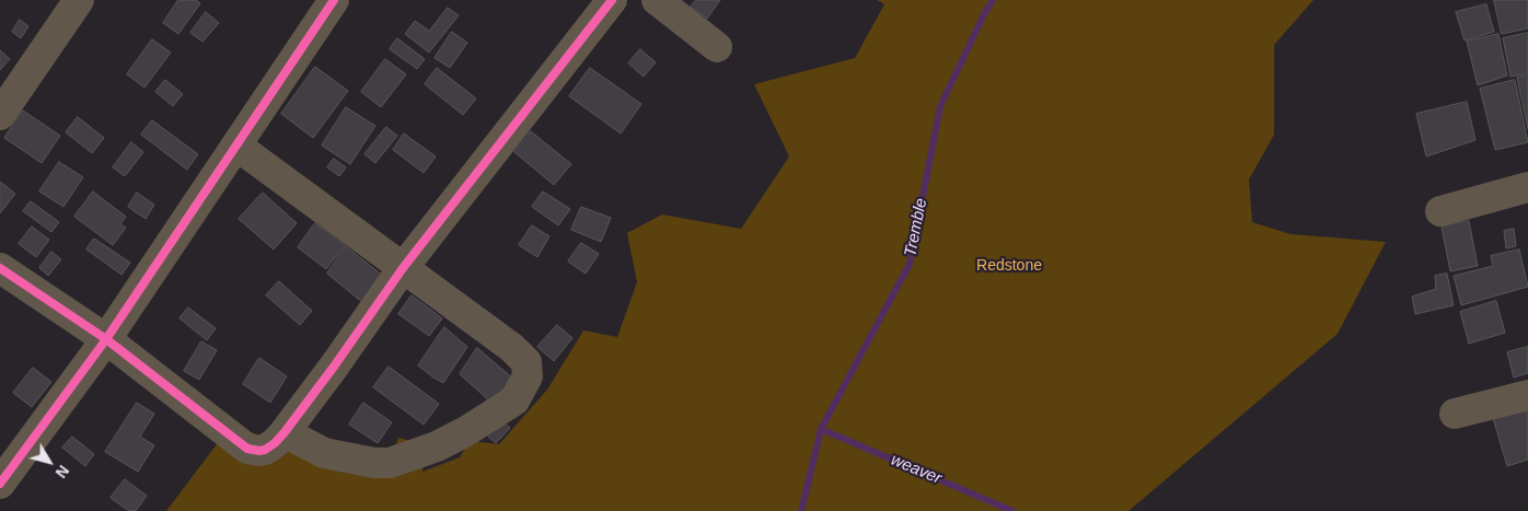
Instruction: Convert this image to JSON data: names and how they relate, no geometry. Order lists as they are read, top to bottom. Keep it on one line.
{"water":["Tremble","weaver"],"parks":["Redstone"],"north":"bottom right"}
